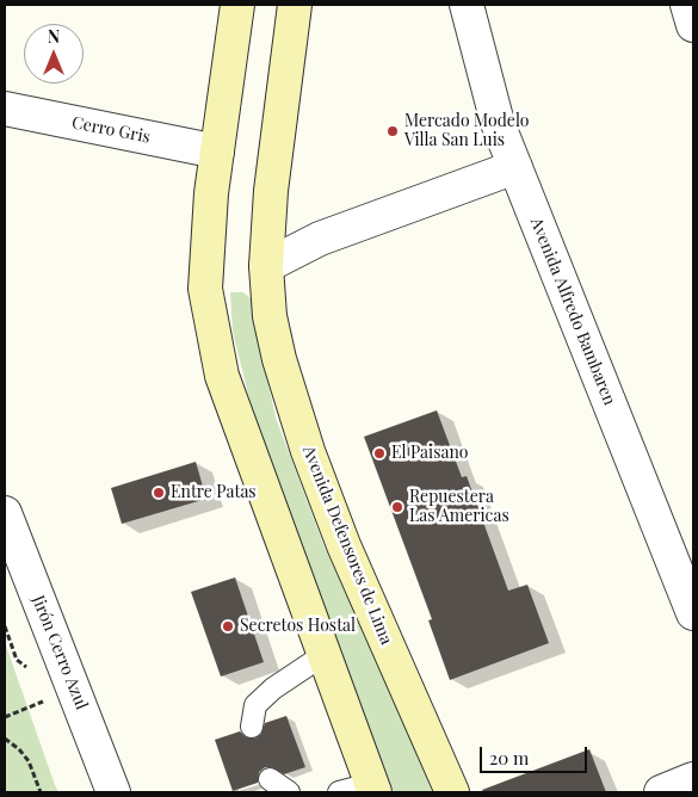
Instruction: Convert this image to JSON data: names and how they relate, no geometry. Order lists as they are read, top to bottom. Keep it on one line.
{"streets":{"main road":["Avenida Defensores de Lima"],"street":["Cerro Gris","Avenida Alfredo Bambaren","Jirón Cerro Azul"]},"places":["Mercado Modelo Villa San Luis","El Paisano","Entre Patas","Repuestera Las Americas","Secretos Hostal"],"scale_bar":"20 m","north":"top"}
